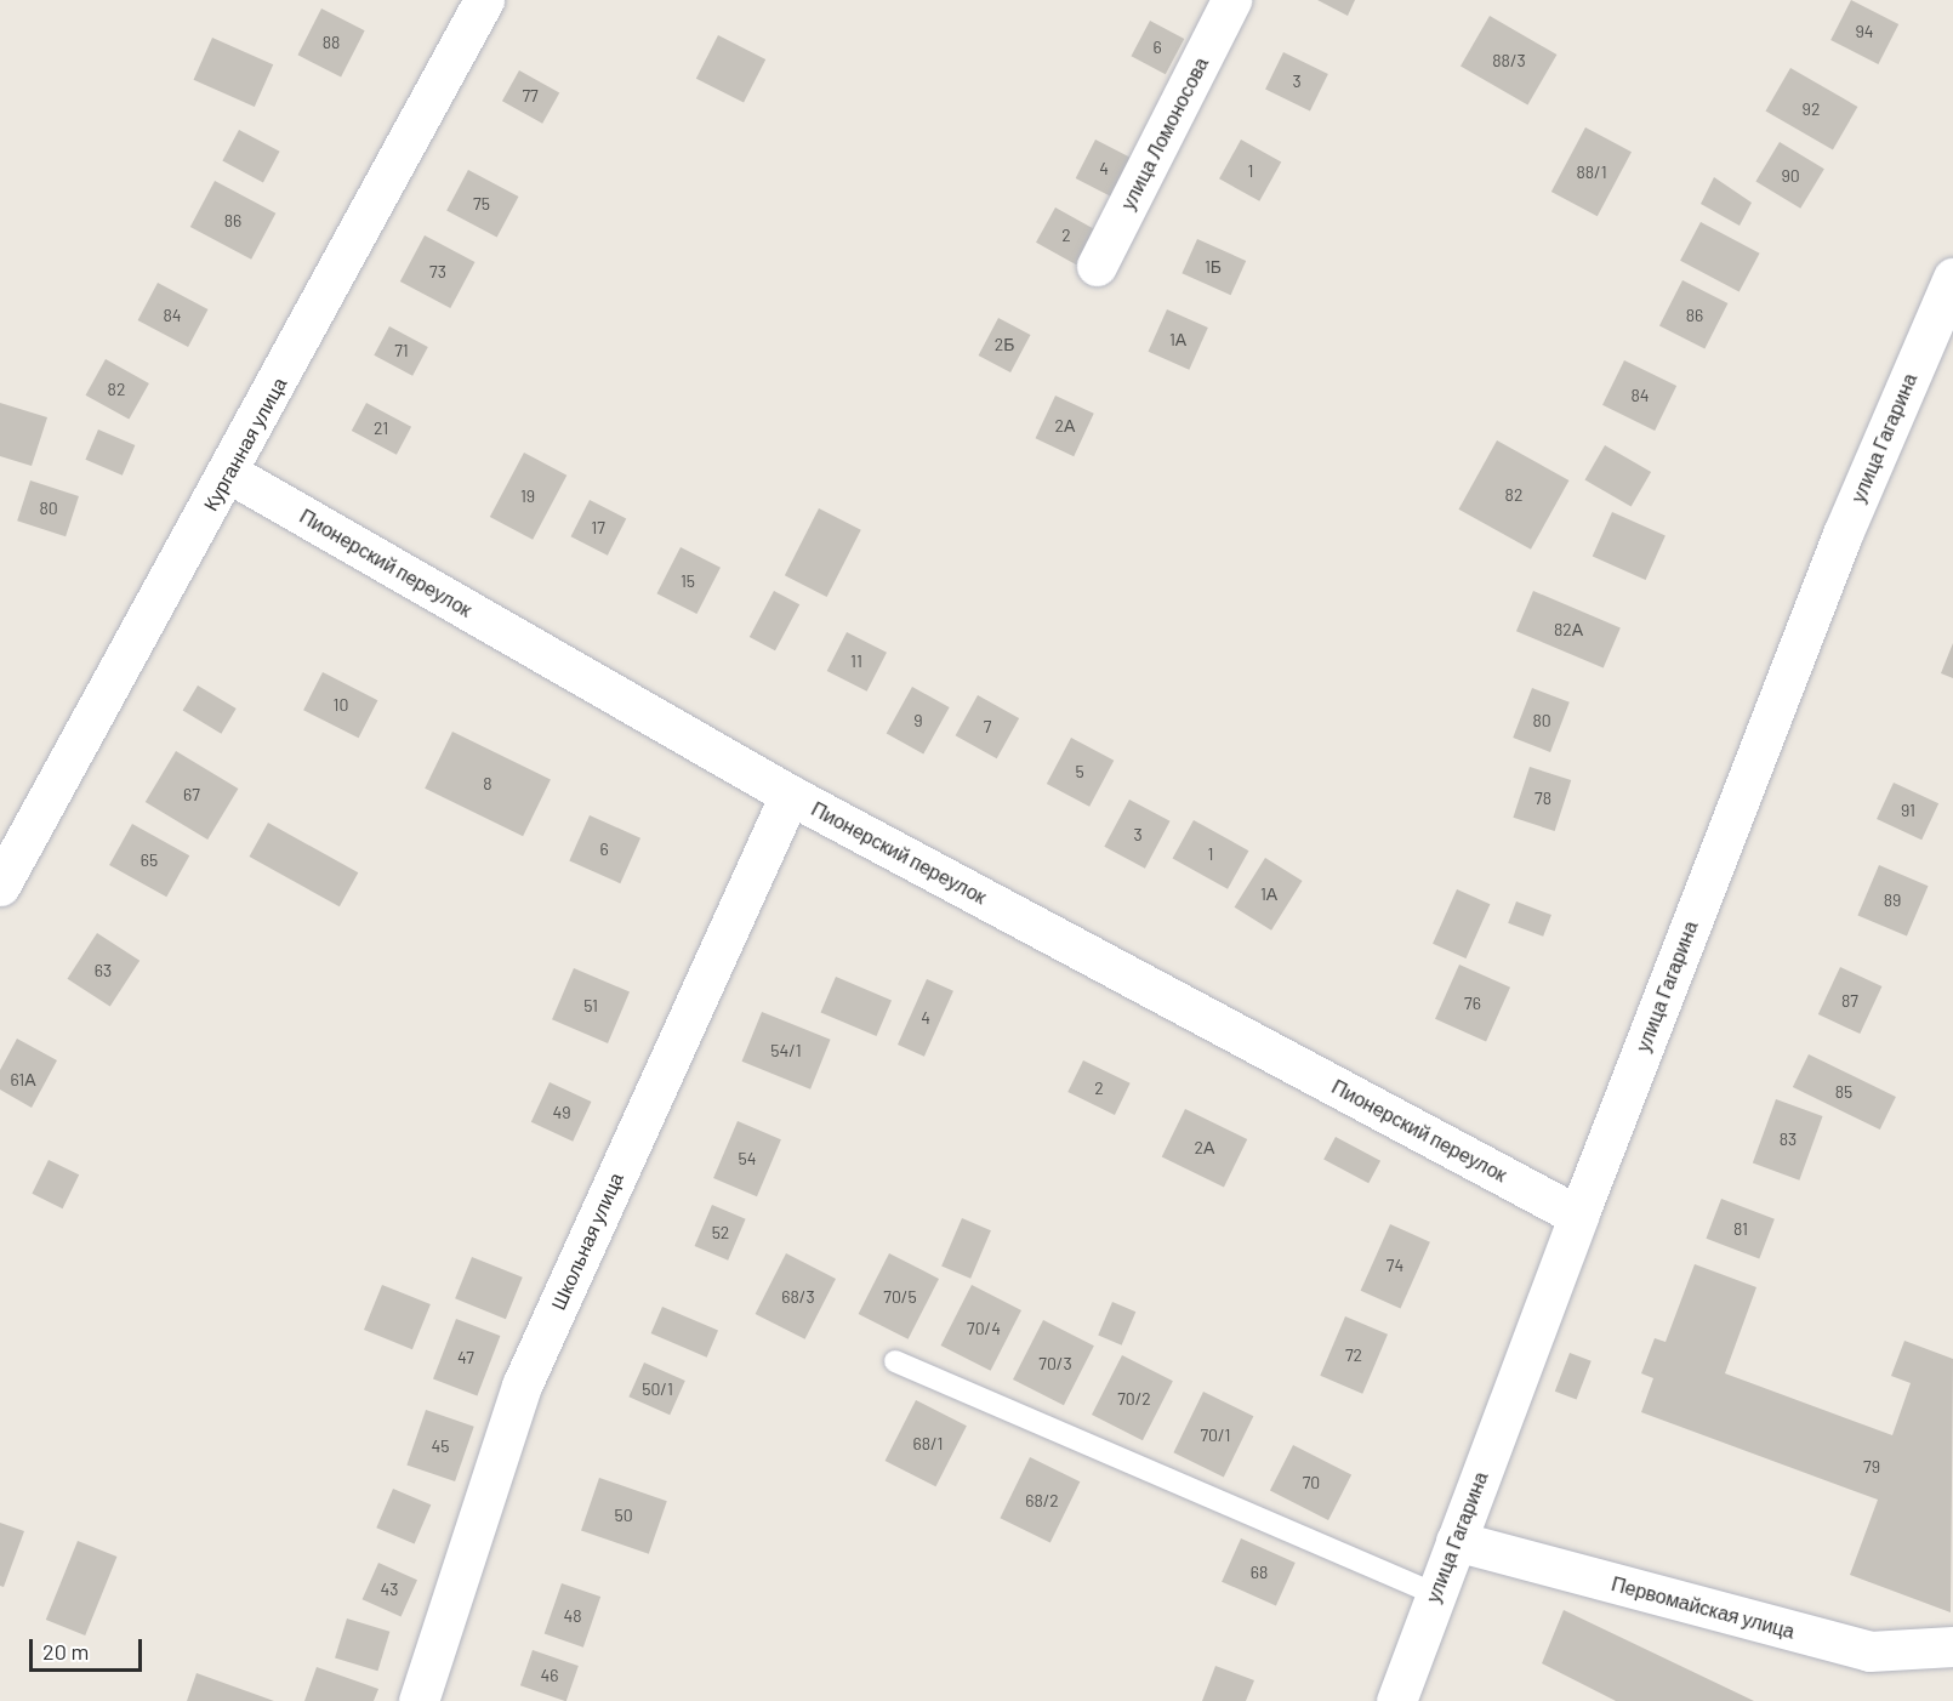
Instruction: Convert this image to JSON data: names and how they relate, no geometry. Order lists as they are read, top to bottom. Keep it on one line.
{"streets":{"street":["улица Ломоносова","улица Гагарина","Курганная улица","Пионерский переулок","Школьная улица","Первомайская улица"]},"crossings":[["улица Гагарина","Пионерский переулок"],["улица Гагарина","Первомайская улица"],["Курганная улица","Пионерский переулок"],["Пионерский переулок","Школьная улица"]],"house_numbers":["94","88","6","88/3","3","77","92","4","1","88/1","90","75","86","2","1Б","73","84","86","1А","2Б","71","82","84","2А","21","82","19","80","17","15","82А","11","10","9","80","7","5","8","67","78","91","3","6","1","65","1А","89","63","87","76","51","4","54/1","61А","2","85","49","83","2А","54","81","52","74","68/3","70/5","70/4","72","47","70/3","50/1","70/2","70/1","68/1","45","79","70","68/2","50","68","43","48","46"],"scale_bar":"20 m"}
